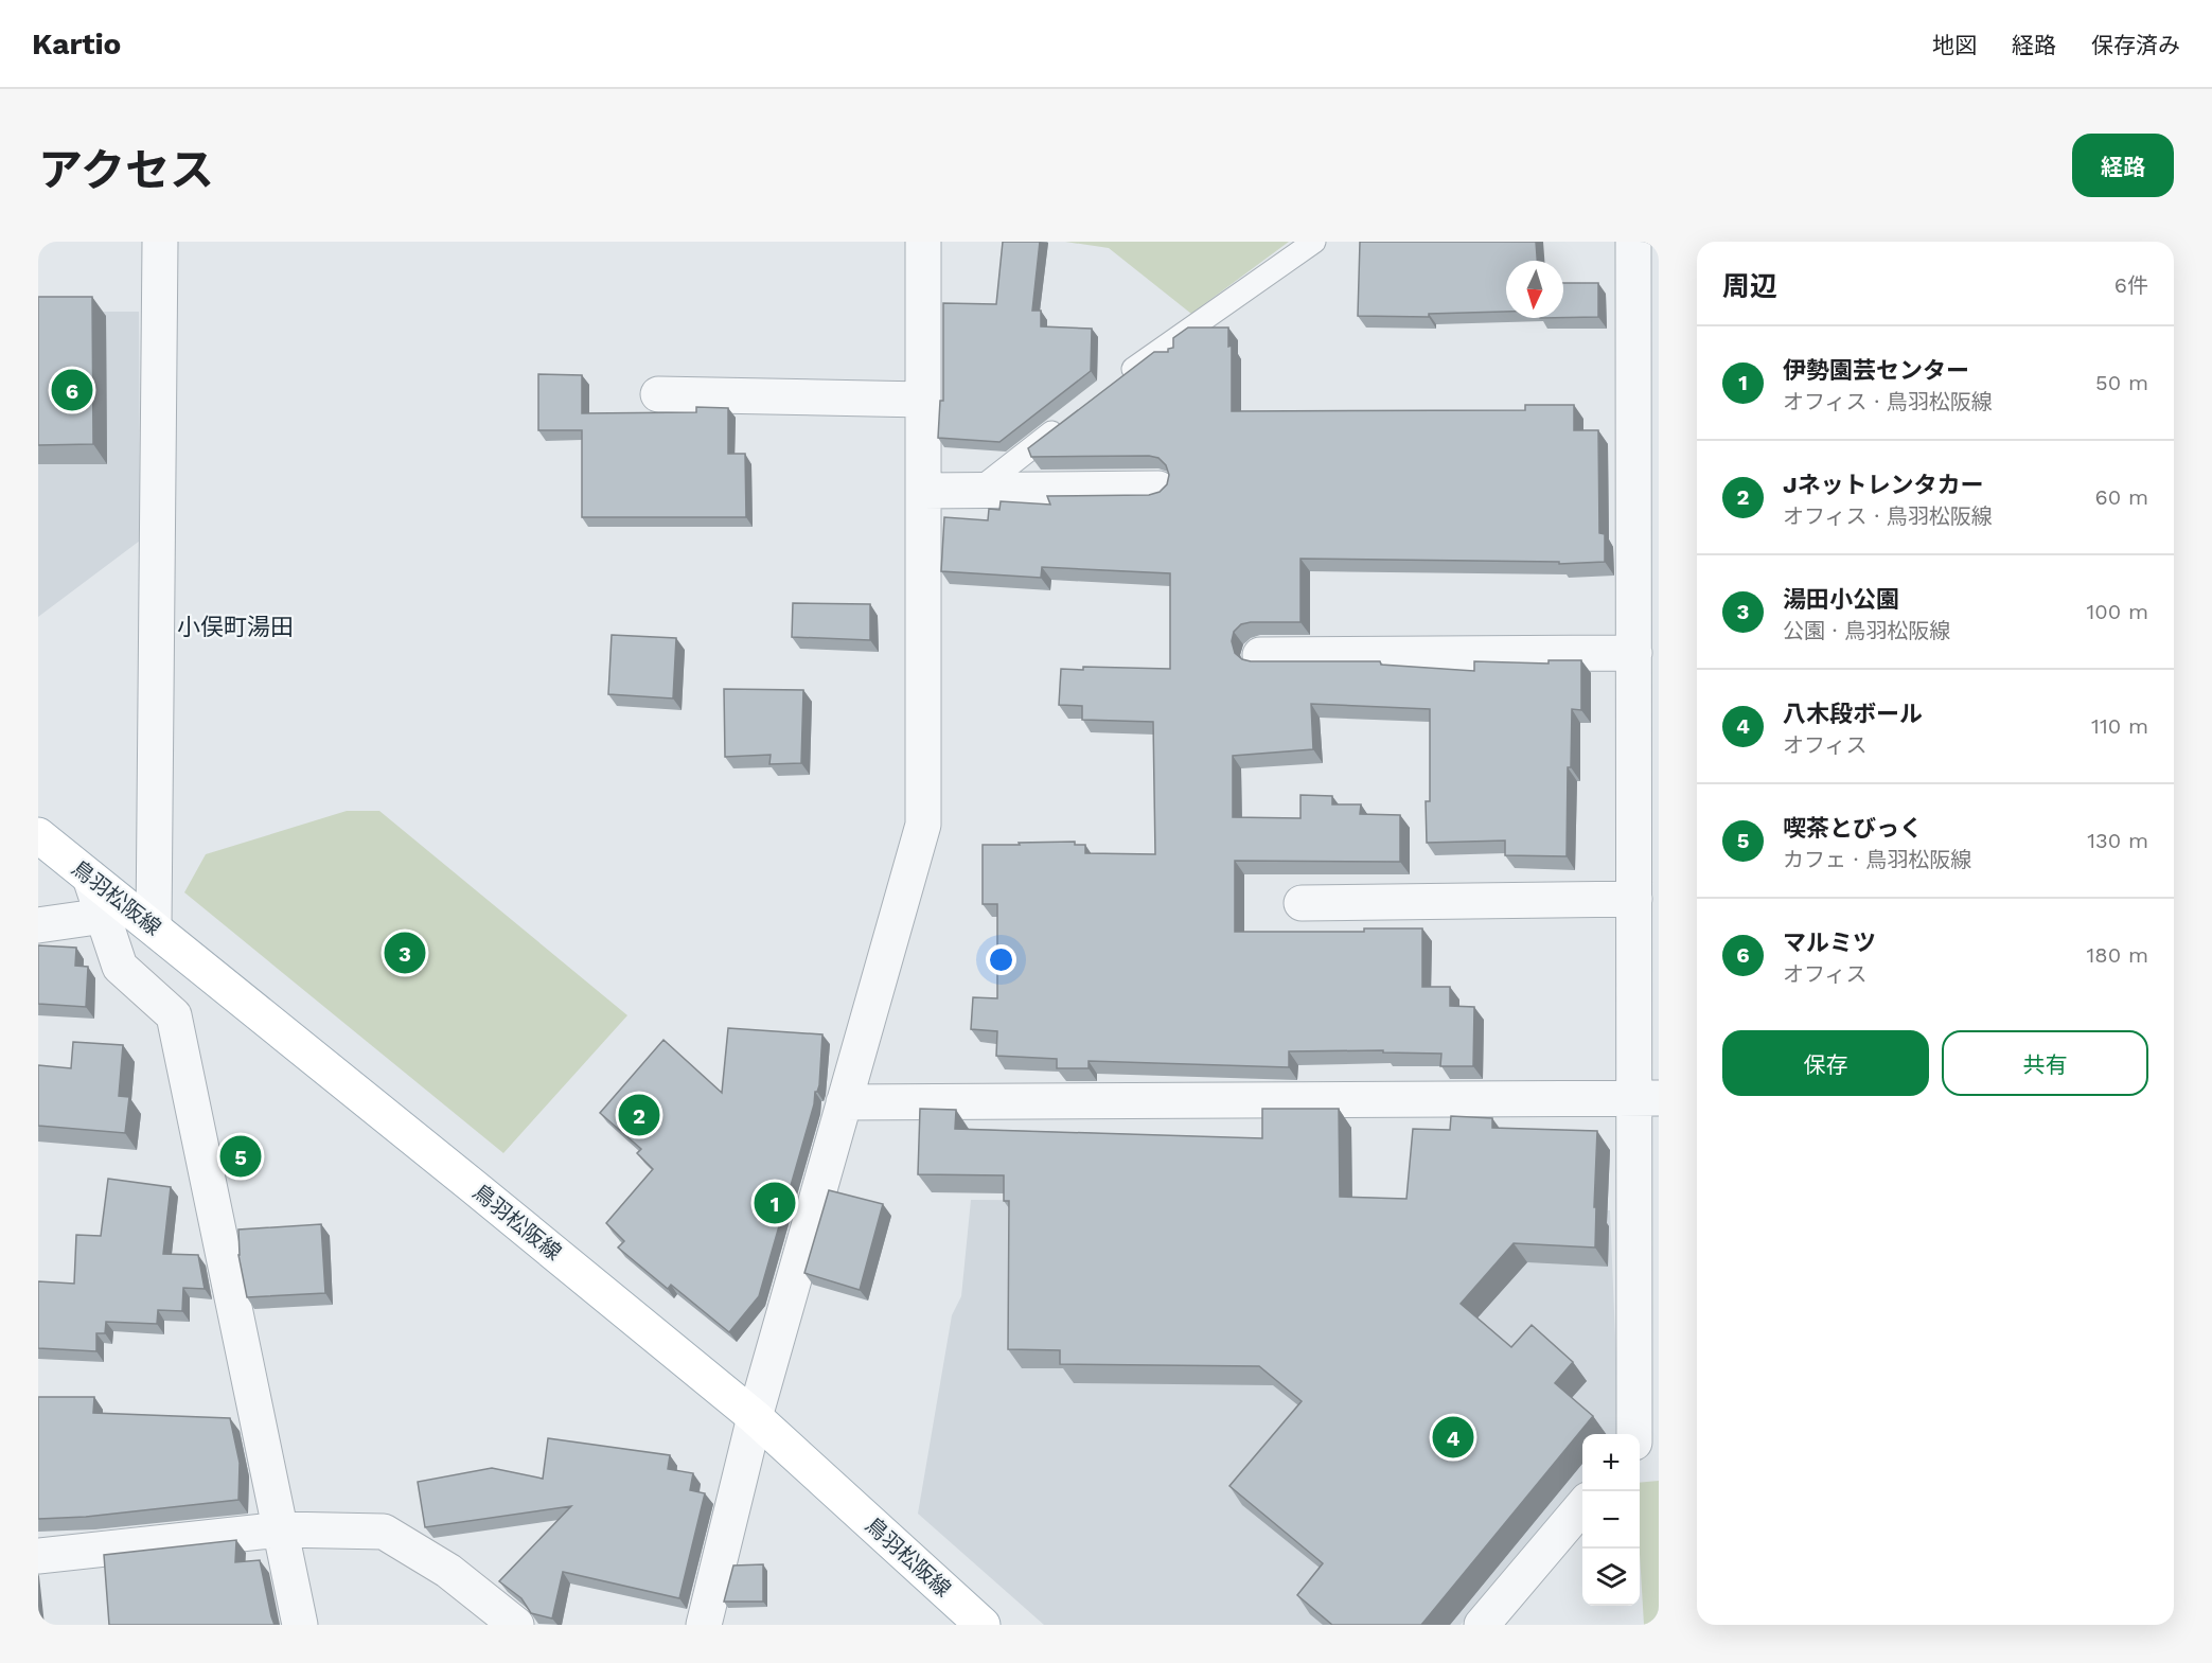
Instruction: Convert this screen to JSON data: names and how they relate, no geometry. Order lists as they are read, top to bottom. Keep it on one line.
{"streets":{"main road":["鳥羽松阪線"]},"districts":["小俣町湯田"],"north":"bottom","page":{"header":"Kartio","nav":["地図","経路","保存済み"],"title":"アクセス","buttons":["経路",["保存","共有"]],"heading":["周辺","6件"],"list":[{"mark":"1","name":"伊勢園芸センター","note":"オフィス · 鳥羽松阪線","value":"50 m"},{"mark":"2","name":"Jネットレンタカー","note":"オフィス · 鳥羽松阪線","value":"60 m"},{"mark":"3","name":"湯田小公園","note":"公園 · 鳥羽松阪線","value":"100 m"},{"mark":"4","name":"八木段ボール","note":"オフィス","value":"110 m"},{"mark":"5","name":"喫茶とびっく","note":"カフェ · 鳥羽松阪線","value":"130 m"},{"mark":"6","name":"マルミツ","note":"オフィス","value":"180 m"}],"pins":["6","3","2","5","1","4"],"map_buttons":["+","−"]}}
